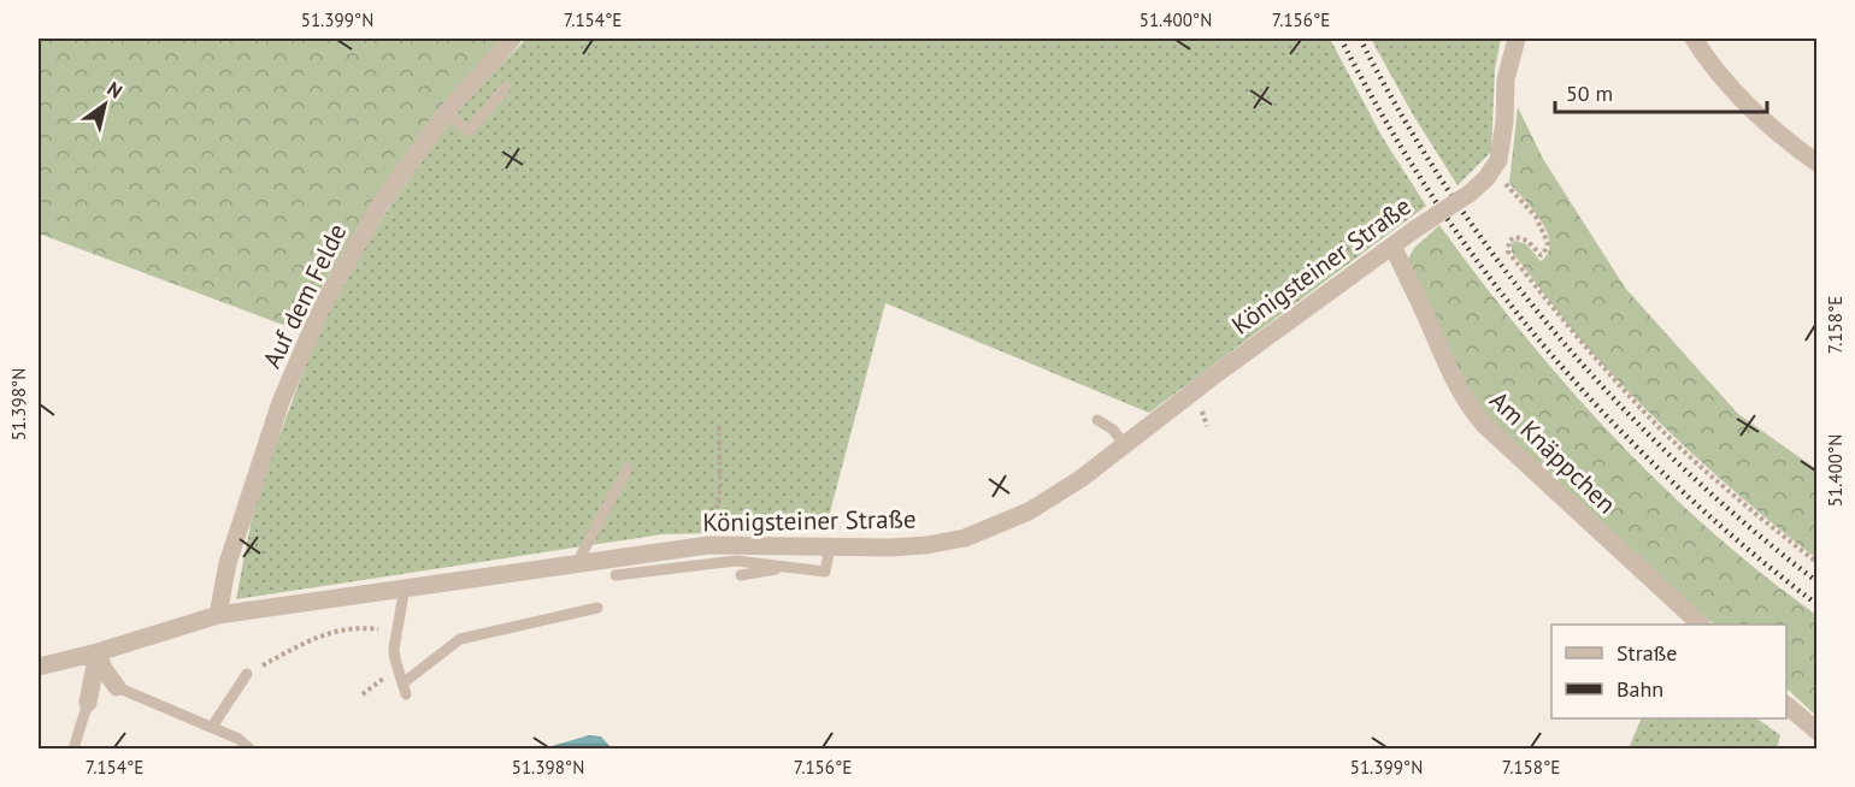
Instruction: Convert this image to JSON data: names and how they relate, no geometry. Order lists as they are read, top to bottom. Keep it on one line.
{"streets":{"street":["Königsteiner Straße","Auf dem Felde","Am Knäppchen"]},"crossings":[["Königsteiner Straße","Auf dem Felde"],["Königsteiner Straße","Am Knäppchen"]],"legend":["Straße","Bahn"],"scale_bar":"50 m","north":"top right","coordinates":["51.399°N","7.154°E","51.400°N","7.156°E","7.158°E","51.398°N"]}
